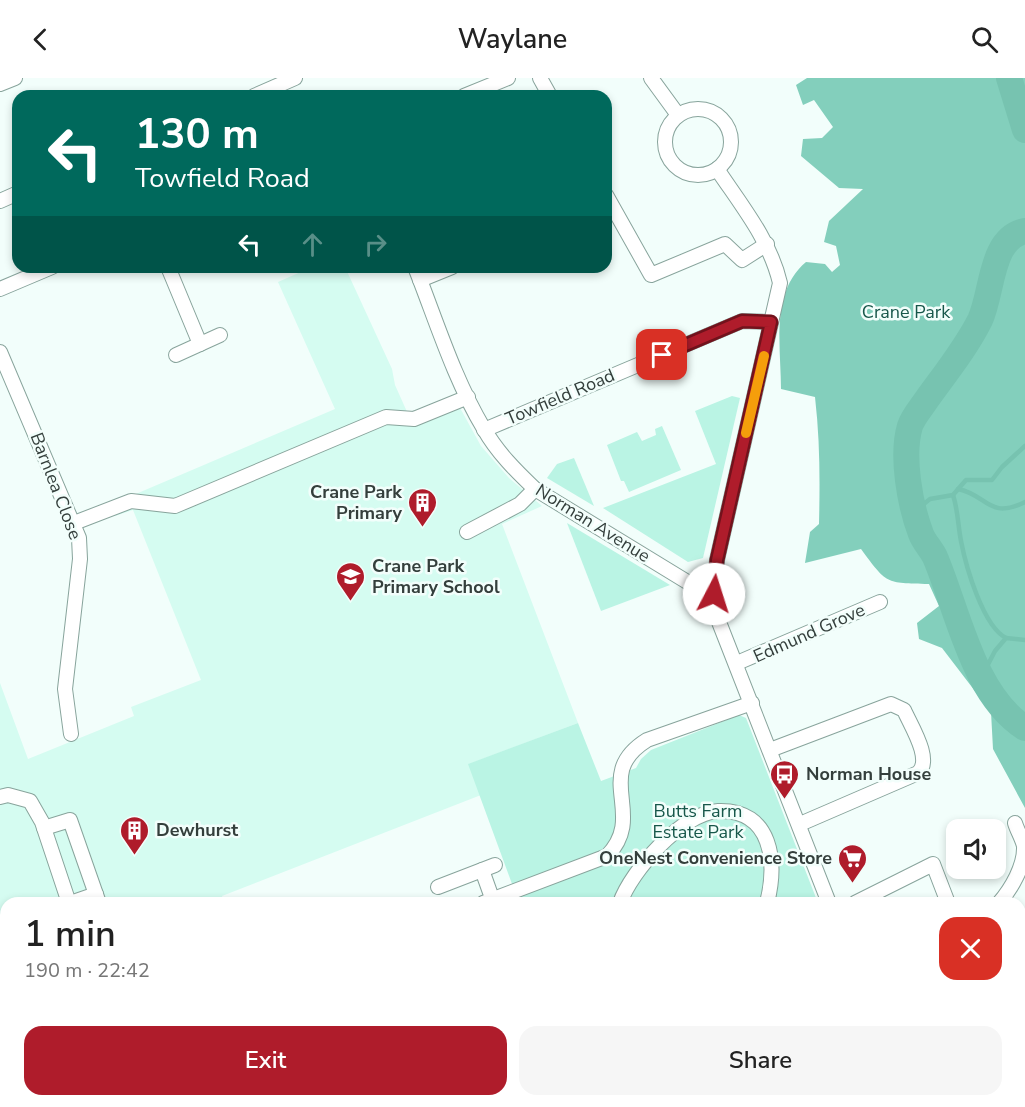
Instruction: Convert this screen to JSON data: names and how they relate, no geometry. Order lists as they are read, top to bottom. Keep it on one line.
{"streets":{"street":["Towfield Road","Barnlea Close","Norman Avenue","Edmund Grove"]},"crossings":[["Towfield Road","Norman Avenue"]],"parks":["Crane Park","Butts Farm Estate Park"],"places":{"building":["Crane Park Primary","Dewhurst"],"school or university":["Crane Park Primary School"],"bus stop":["Norman House"],"supermarket":["OneNest Convenience Store"]},"page":{"header":"Waylane","turn":["130 m","Towfield Road"],"heading":["1 min","190 m · 22:42"],"buttons":["Exit","Share"]}}
